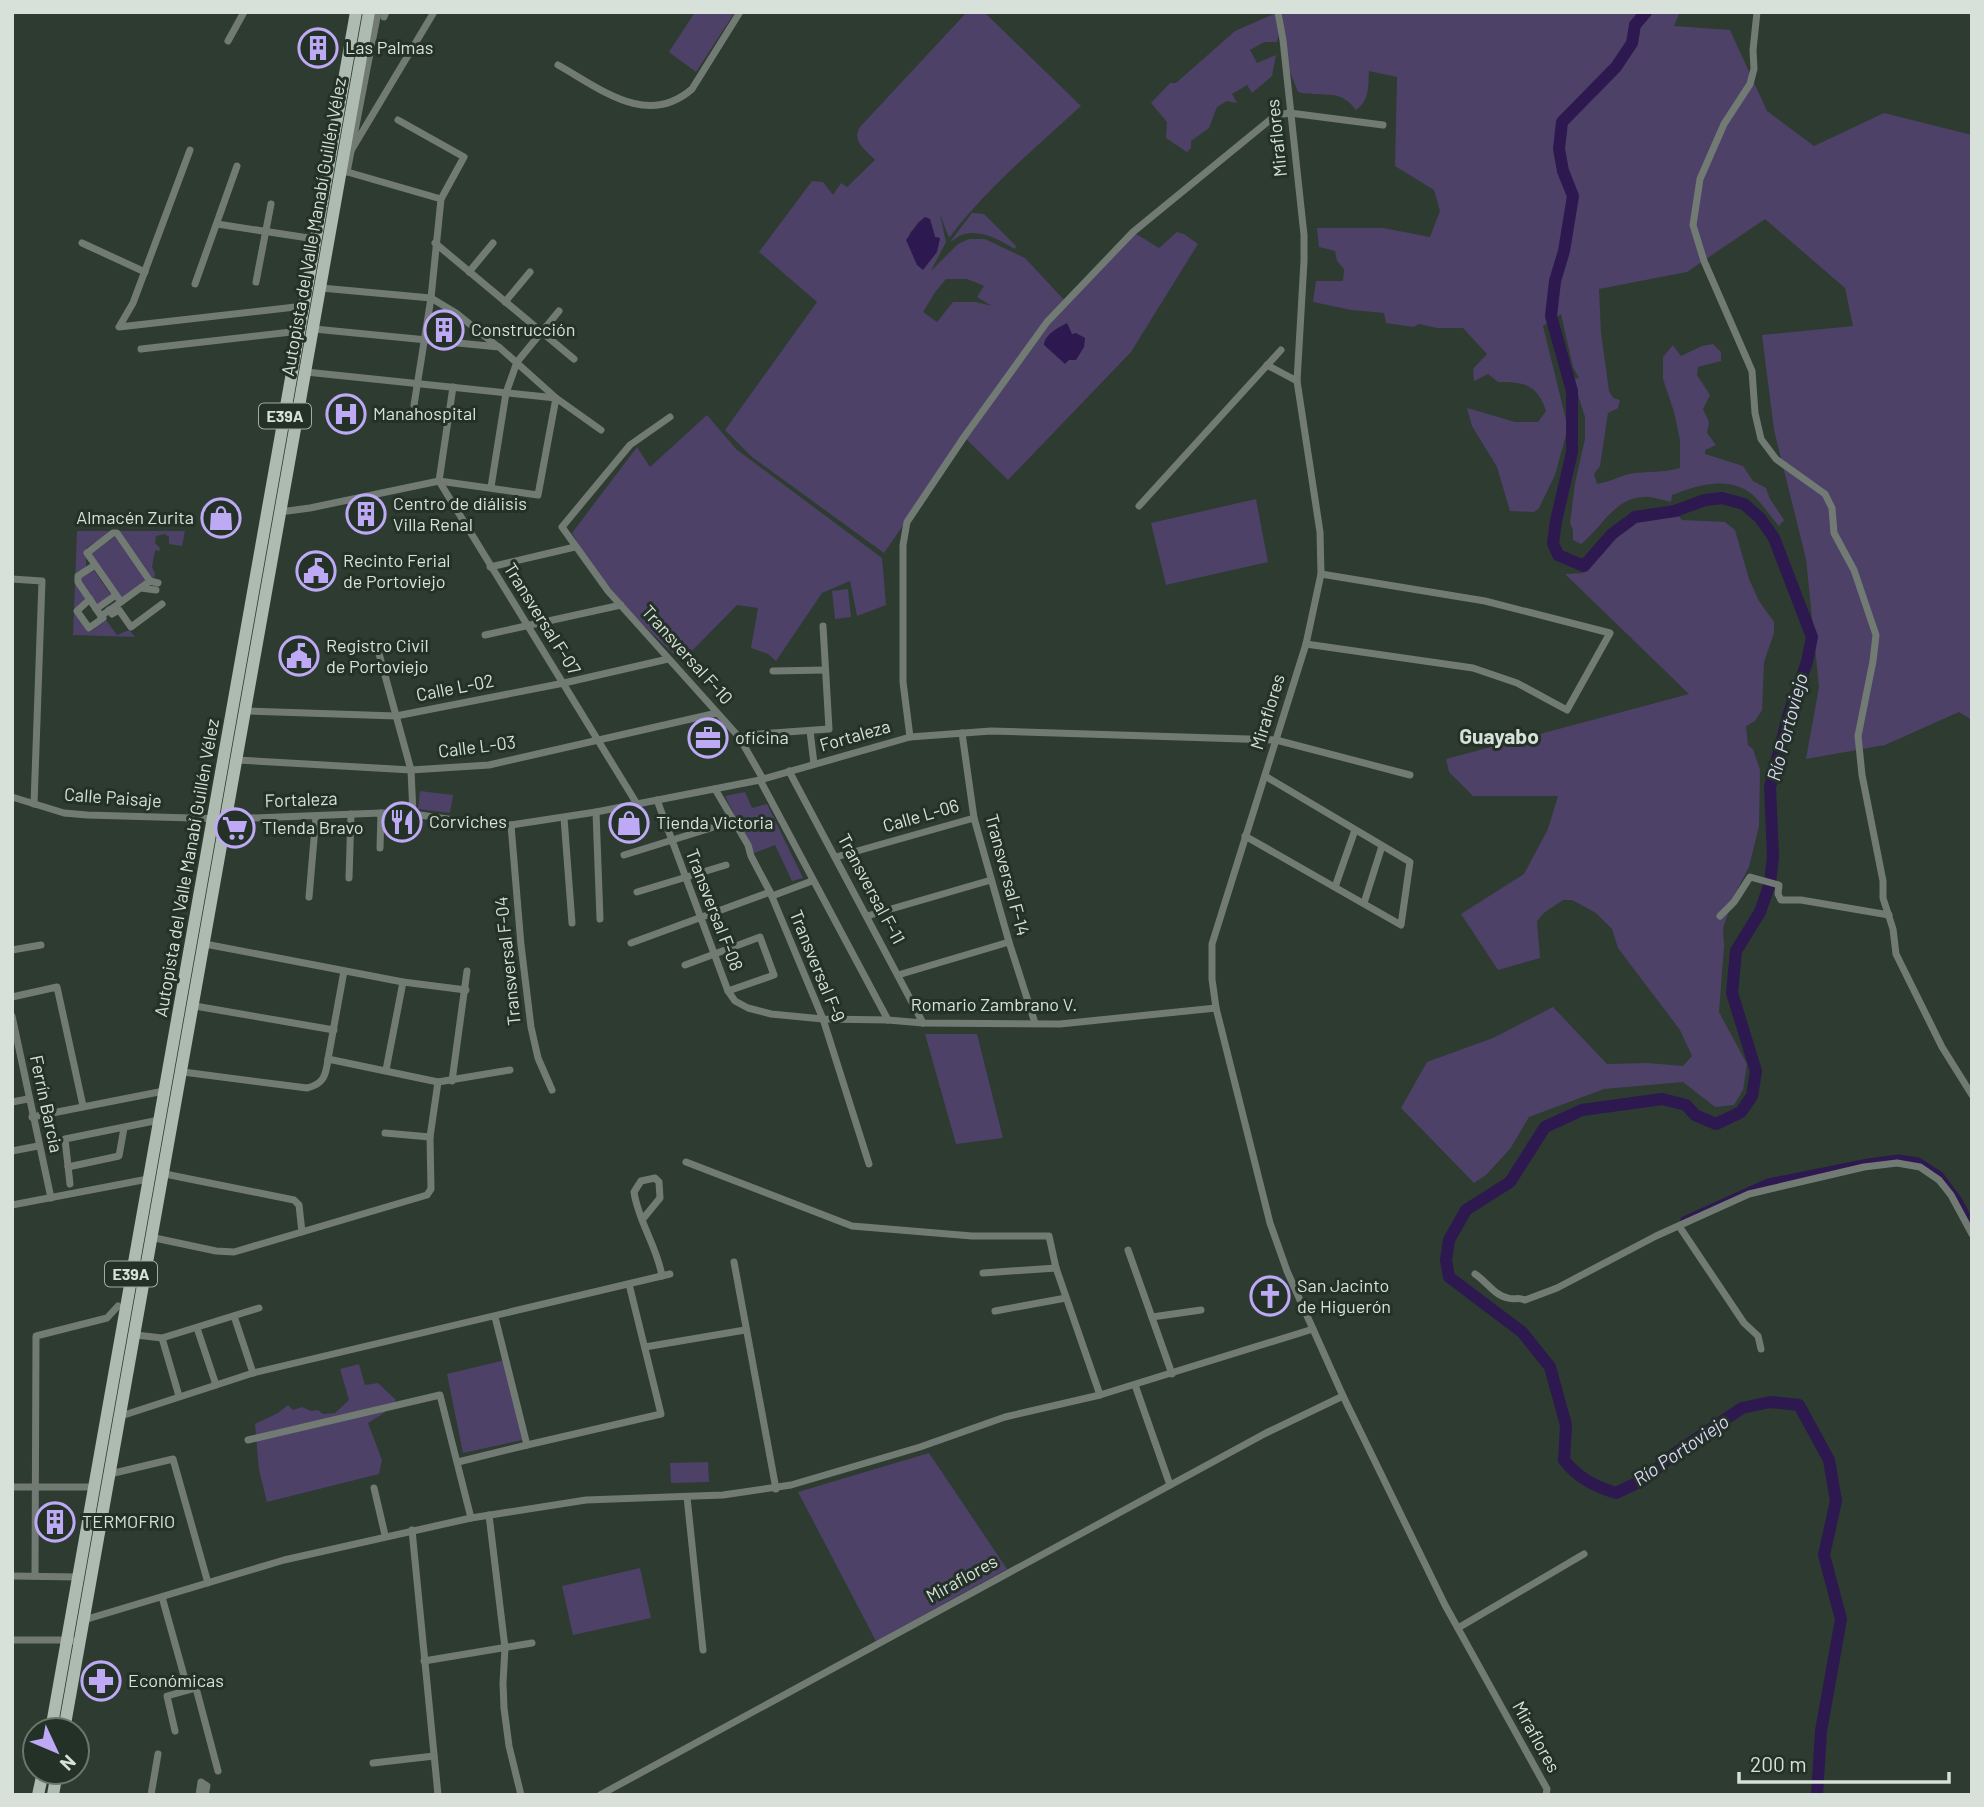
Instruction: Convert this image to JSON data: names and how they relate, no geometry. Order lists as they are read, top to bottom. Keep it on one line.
{"streets":{"main road":["Autopista del Valle Manabí Guillén Vélez","E39A"],"street":["Miraflores","Transversal F-07","Transversal F-10","Calle L-02","Fortaleza","Calle L-03","Calle Paisaje","Calle L-06","Transversal F-14","Transversal F-11","Transversal F-08","Transversal F-04","Transversal F-9","Romario Zambrano V.","Ferrín Barcia"]},"crossings":[["Miraflores","Fortaleza"],["Miraflores","Romario Zambrano V."],["Autopista del Valle Manabí Guillén Vélez","Calle L-02"],["Autopista del Valle Manabí Guillén Vélez","Fortaleza"],["Autopista del Valle Manabí Guillén Vélez","Calle L-03"],["Autopista del Valle Manabí Guillén Vélez","Calle Paisaje"],["Transversal F-07","Calle L-02"],["Transversal F-07","Fortaleza"],["Transversal F-07","Calle L-03"],["Transversal F-10","Calle L-02"],["Transversal F-10","Fortaleza"],["Transversal F-10","Calle L-03"],["Transversal F-10","Romario Zambrano V."],["Fortaleza","Calle Paisaje"],["Fortaleza","Transversal F-14"],["Fortaleza","Transversal F-11"],["Fortaleza","Transversal F-08"],["Fortaleza","Transversal F-04"],["Fortaleza","Transversal F-9"],["Calle L-06","Transversal F-14"],["Calle L-06","Transversal F-11"],["Transversal F-14","Romario Zambrano V."],["Transversal F-11","Romario Zambrano V."],["Transversal F-08","Romario Zambrano V."],["Transversal F-9","Romario Zambrano V."]],"districts":["Guayabo"],"water":["Río Portoviejo"],"places":{"building":["Las Palmas","Construcción","Centro de diálisis Villa Renal","TERMOFRIO"],"hospital":["Manahospital"],"shop":["Almacén Zurita","Tienda Victoria"],"public building":["Recinto Ferial de Portoviejo","Registro Civil de Portoviejo"],"office":["oficina"],"restaurant":["Corviches"],"supermarket":["TIenda Bravo"],"church":["San Jacinto de Higuerón"],"pharmacy":["Económicas"]},"scale_bar":"200 m","north":"bottom right"}
